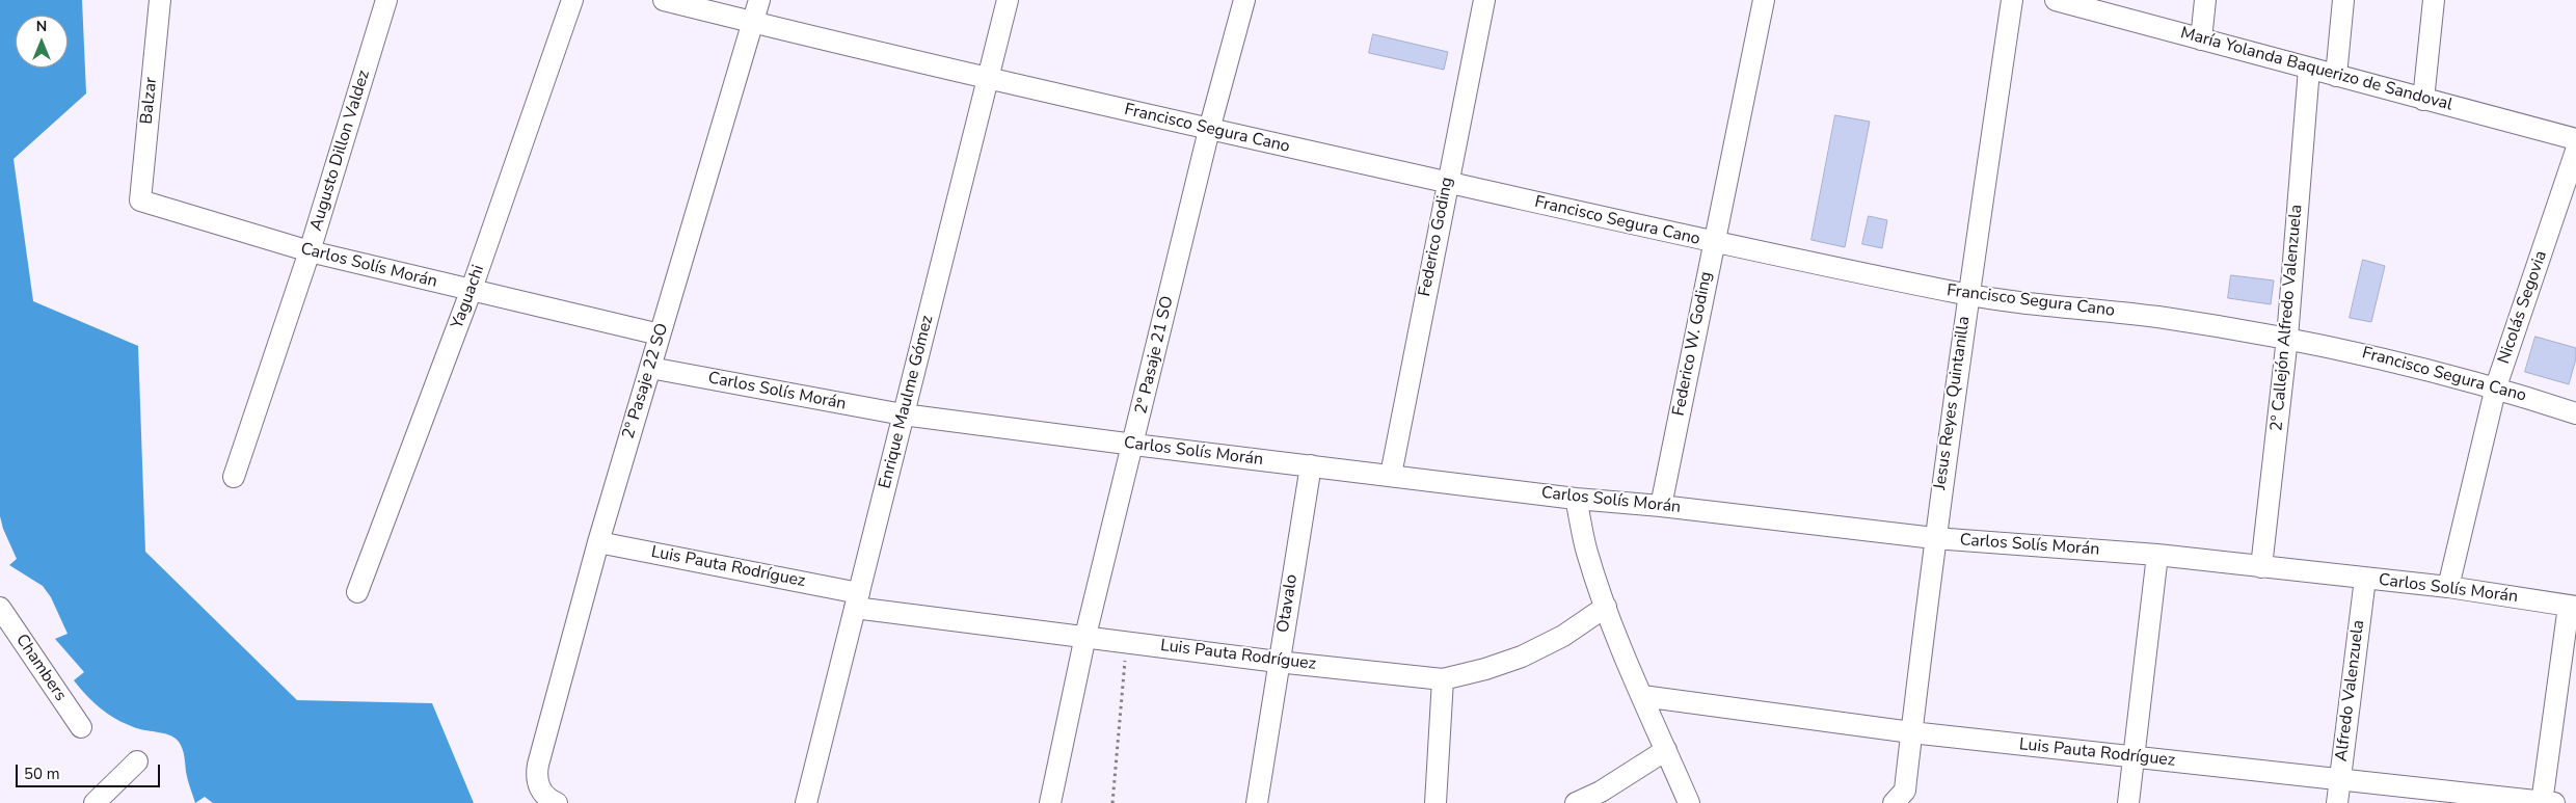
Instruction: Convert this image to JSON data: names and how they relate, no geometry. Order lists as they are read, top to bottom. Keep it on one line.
{"streets":{"street":["María Yolanda Baquerizo de Sandoval","Balzar","Francisco Segura Cano","Augusto Dillon Valdez","Federico Goding","Carlos Solís Morán","Yaguachi","Nicolás Segovia","2º Callejón Alfredo Valenzuela","Federico W. Goding","2° Pasaje 21 SO","2º Pasaje 22 SO","Enrique Maulme Gómez","Jesus Reyes Quintanilla","Luis Pauta Rodríguez","Otavalo","Chambers","Alfredo Valenzuela"]},"crossings":[["María Yolanda Baquerizo de Sandoval","2º Callejón Alfredo Valenzuela"],["Balzar","Carlos Solís Morán"],["Francisco Segura Cano","Federico Goding"],["Francisco Segura Cano","Nicolás Segovia"],["Francisco Segura Cano","2º Callejón Alfredo Valenzuela"],["Francisco Segura Cano","Federico W. Goding"],["Francisco Segura Cano","2° Pasaje 21 SO"],["Francisco Segura Cano","2º Pasaje 22 SO"],["Francisco Segura Cano","Enrique Maulme Gómez"],["Francisco Segura Cano","Jesus Reyes Quintanilla"],["Augusto Dillon Valdez","Carlos Solís Morán"],["Federico Goding","Carlos Solís Morán"],["Carlos Solís Morán","Yaguachi"],["Carlos Solís Morán","Nicolás Segovia"],["Carlos Solís Morán","2º Callejón Alfredo Valenzuela"],["Carlos Solís Morán","Federico W. Goding"],["Carlos Solís Morán","2° Pasaje 21 SO"],["Carlos Solís Morán","2º Pasaje 22 SO"],["Carlos Solís Morán","Enrique Maulme Gómez"],["Carlos Solís Morán","Jesus Reyes Quintanilla"],["Carlos Solís Morán","Otavalo"],["Carlos Solís Morán","Alfredo Valenzuela"],["2° Pasaje 21 SO","Luis Pauta Rodríguez"],["2º Pasaje 22 SO","Luis Pauta Rodríguez"],["Enrique Maulme Gómez","Luis Pauta Rodríguez"],["Jesus Reyes Quintanilla","Luis Pauta Rodríguez"],["Luis Pauta Rodríguez","Otavalo"],["Luis Pauta Rodríguez","Alfredo Valenzuela"]],"scale_bar":"50 m","north":"top"}
